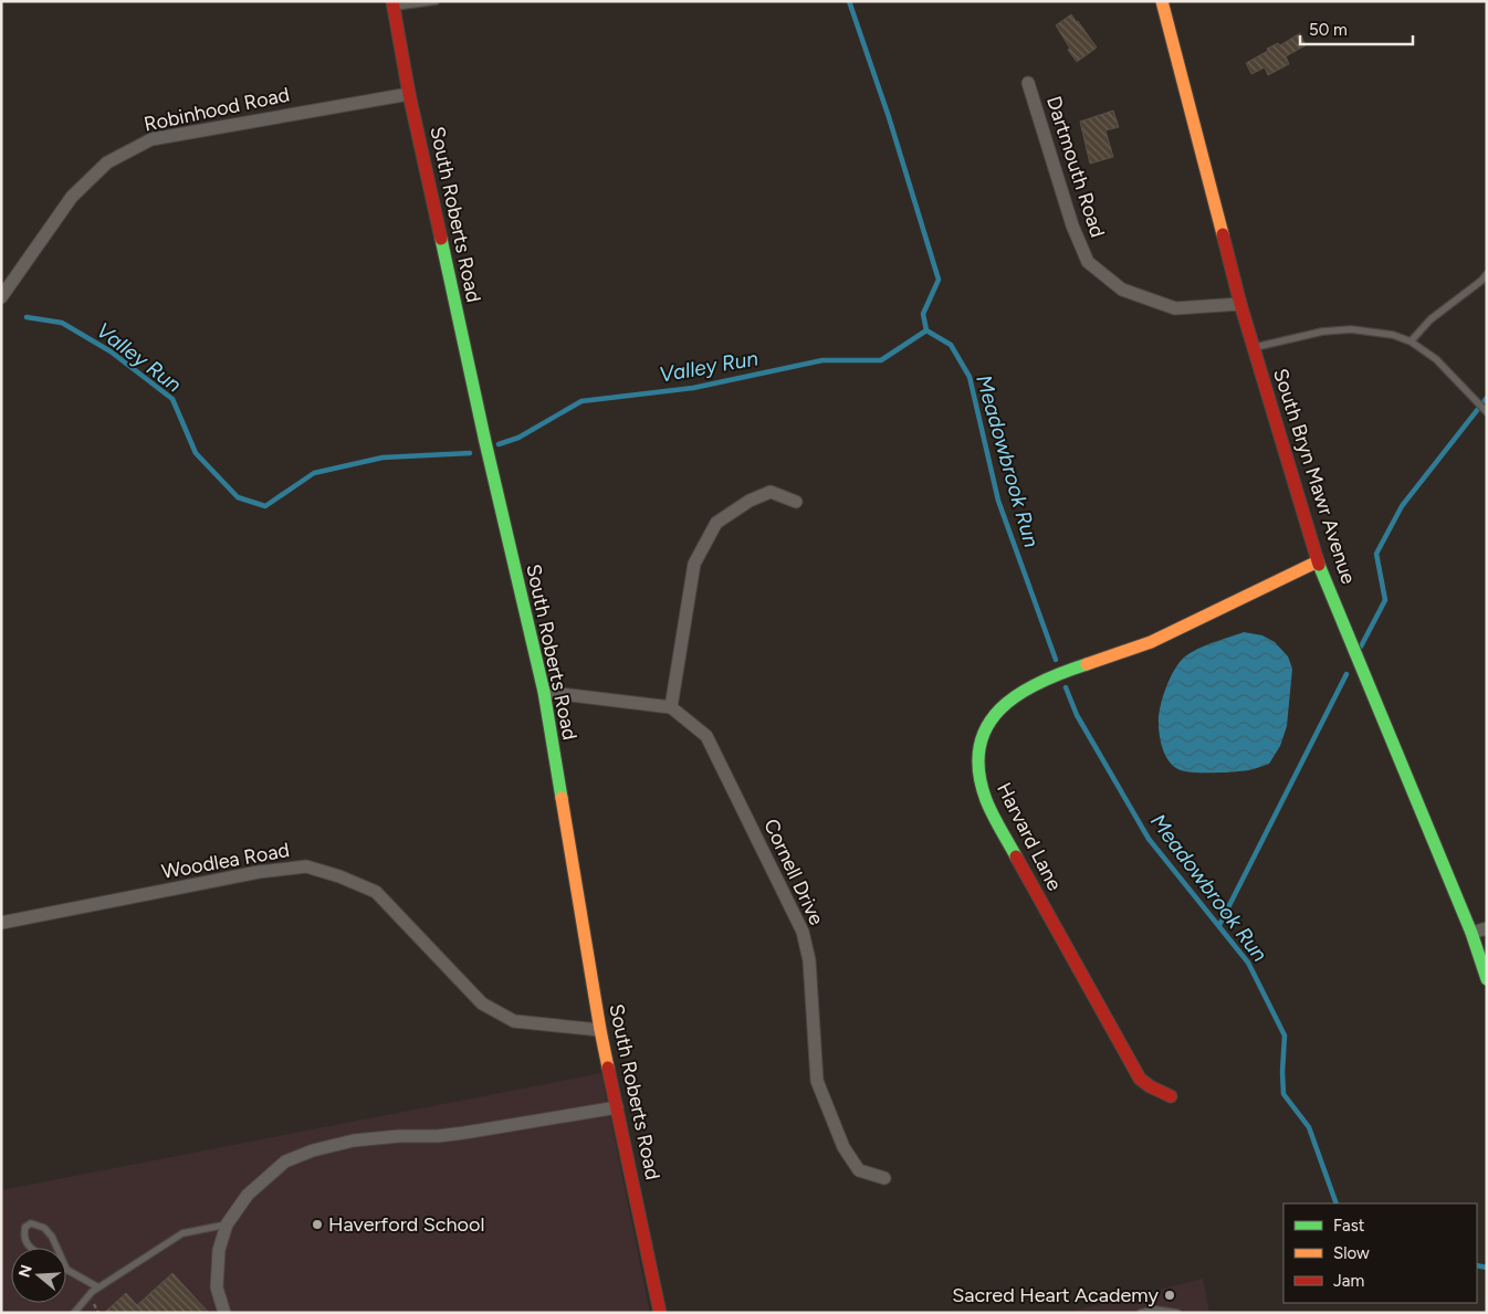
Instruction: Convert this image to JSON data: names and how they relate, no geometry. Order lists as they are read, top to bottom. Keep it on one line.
{"streets":{"street":["Robinhood Road","Dartmouth Road","South Roberts Road","South Bryn Mawr Avenue","Harvard Lane","Woodlea Road","Cornell Drive"]},"crossings":[["Robinhood Road","South Roberts Road"],["Dartmouth Road","South Bryn Mawr Avenue"],["South Roberts Road","Woodlea Road"],["South Bryn Mawr Avenue","Harvard Lane"]],"water":["Valley Run","Meadowbrook Run"],"places":["Haverford School","Sacred Heart Academy"],"legend":["Fast","Slow","Jam"],"scale_bar":"50 m","north":"left"}
